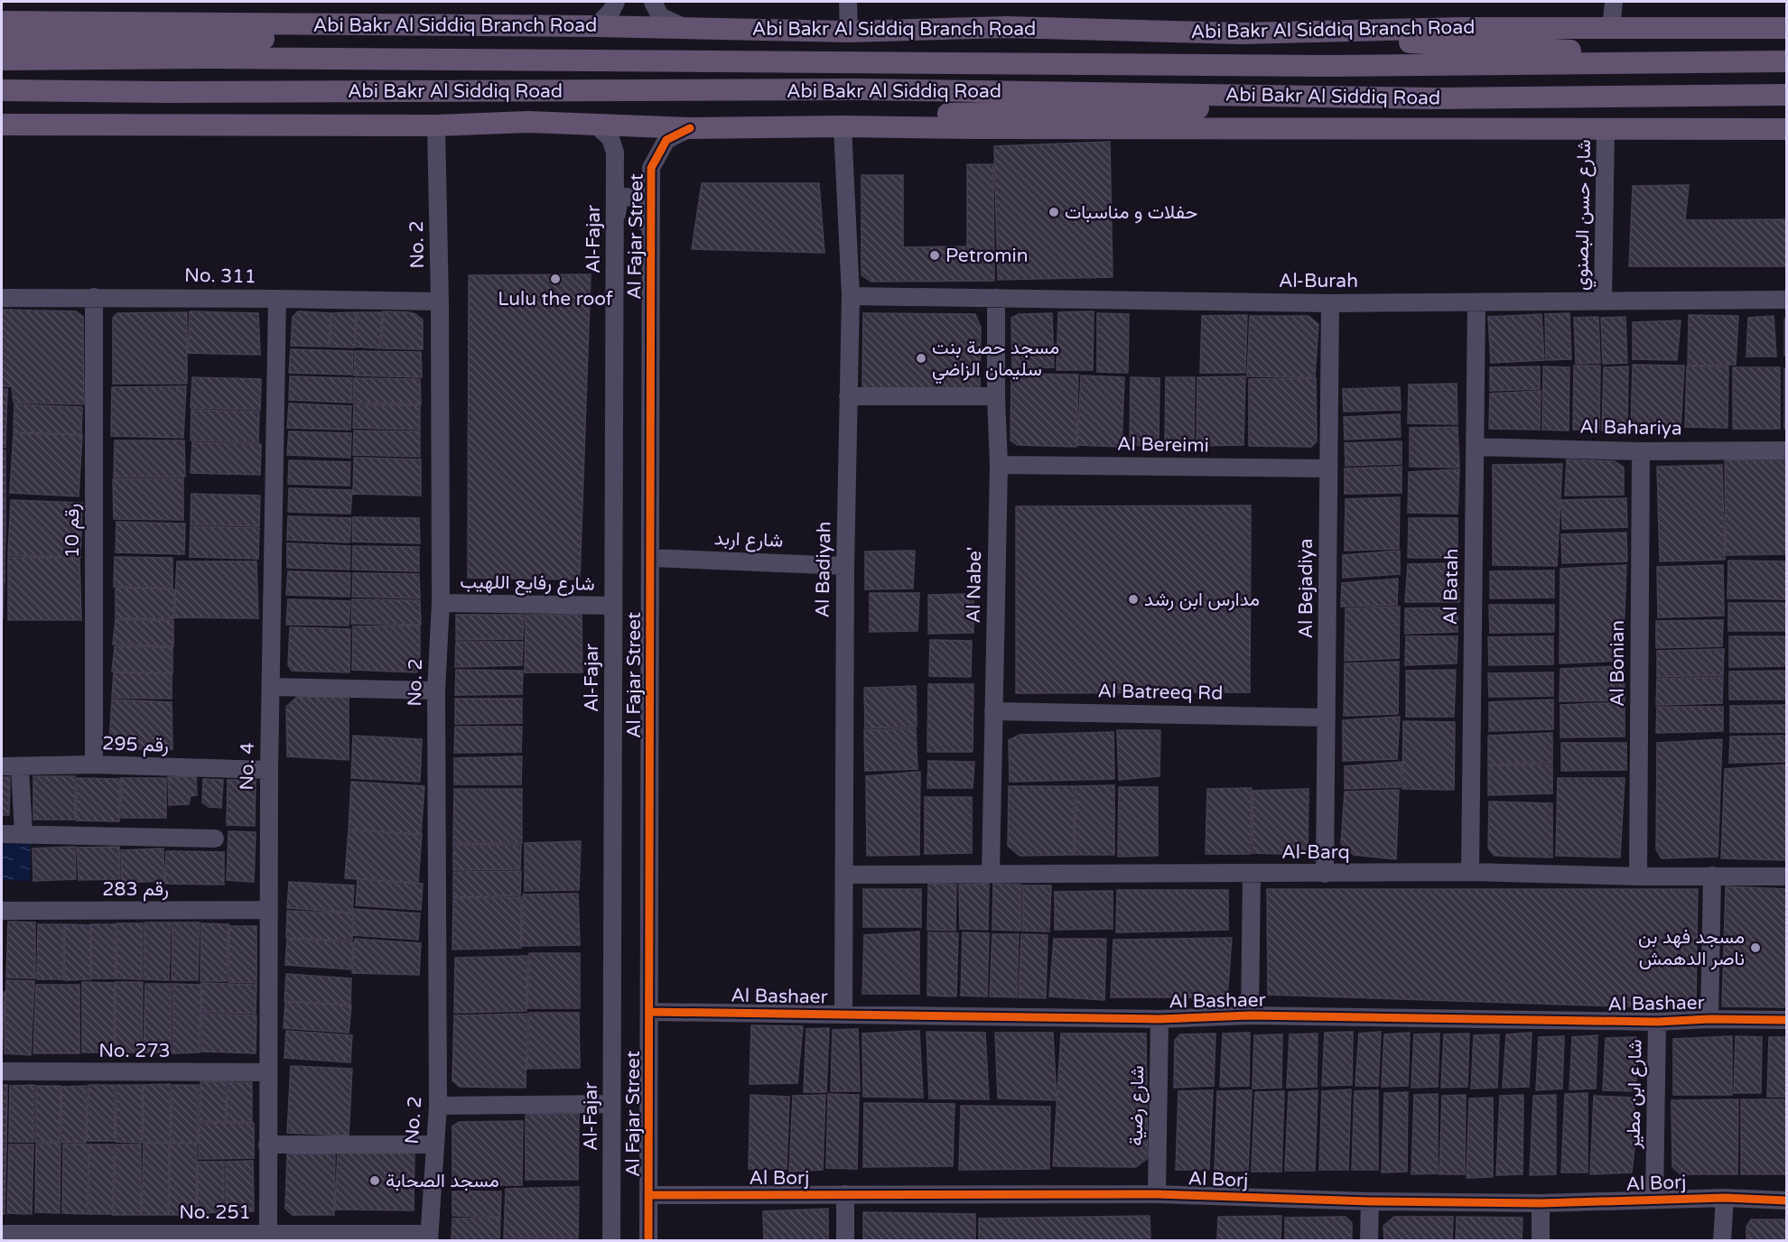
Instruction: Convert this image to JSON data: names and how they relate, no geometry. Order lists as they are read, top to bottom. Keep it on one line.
{"streets":{"main road":["Abi Bakr Al Siddiq Branch Road","Abi Bakr Al Siddiq Road"],"street":["شارع حسن البصنوي","Al Fajar Street","Al-Fajar","No. 2","No. 311","Al-Burah","Al Bahariya","Al Bereimi","رقم 10","شارع اربد","Al Badiyah","شارع رفايع اللهيب","Al Nabe'","Al Batah","Al Bejadiya","Al Bonian","Al Batreeq Rd","رقم 295","No. 4","Al-Barq","رقم 283","Al Bashaer","No. 273","شارع ابن مطير","شارع رضية","Al Borj","No. 251"]},"crossings":[["شارع حسن البصنوي","Al-Burah"],["Al Fajar Street","شارع اربد"],["Al Fajar Street","Al Bashaer"],["Al Fajar Street","Al Borj"],["Al-Fajar","شارع رفايع اللهيب"],["No. 2","No. 311"],["No. 2","شارع رفايع اللهيب"],["No. 2","No. 251"],["No. 311","رقم 10"],["No. 311","No. 4"],["Al-Burah","Al Badiyah"],["Al-Burah","Al Nabe'"],["Al-Burah","Al Batah"],["Al-Burah","Al Bejadiya"],["Al Bahariya","Al Batah"],["Al Bahariya","Al Bonian"],["Al Bereimi","Al Nabe'"],["Al Bereimi","Al Bejadiya"],["رقم 10","رقم 295"],["شارع اربد","Al Badiyah"],["Al Badiyah","Al-Barq"],["Al Badiyah","Al Bashaer"],["Al Nabe'","Al Batreeq Rd"],["Al Nabe'","Al-Barq"],["Al Batah","Al-Barq"],["Al Bejadiya","Al Batreeq Rd"],["Al Bejadiya","Al-Barq"],["Al Bonian","Al-Barq"],["رقم 295","No. 4"],["No. 4","رقم 283"],["No. 4","No. 273"],["No. 4","No. 251"],["Al Bashaer","شارع ابن مطير"],["Al Bashaer","شارع رضية"],["شارع ابن مطير","Al Borj"],["شارع رضية","Al Borj"]],"places":["حفلات و مناسبات","Petromin","Lulu the roof","مسجد حصة بنت سليمان الزاضي","مدارس ابن رشد","مسجد فهد بن ناصر الدهمش","مسجد الصحابة"]}
